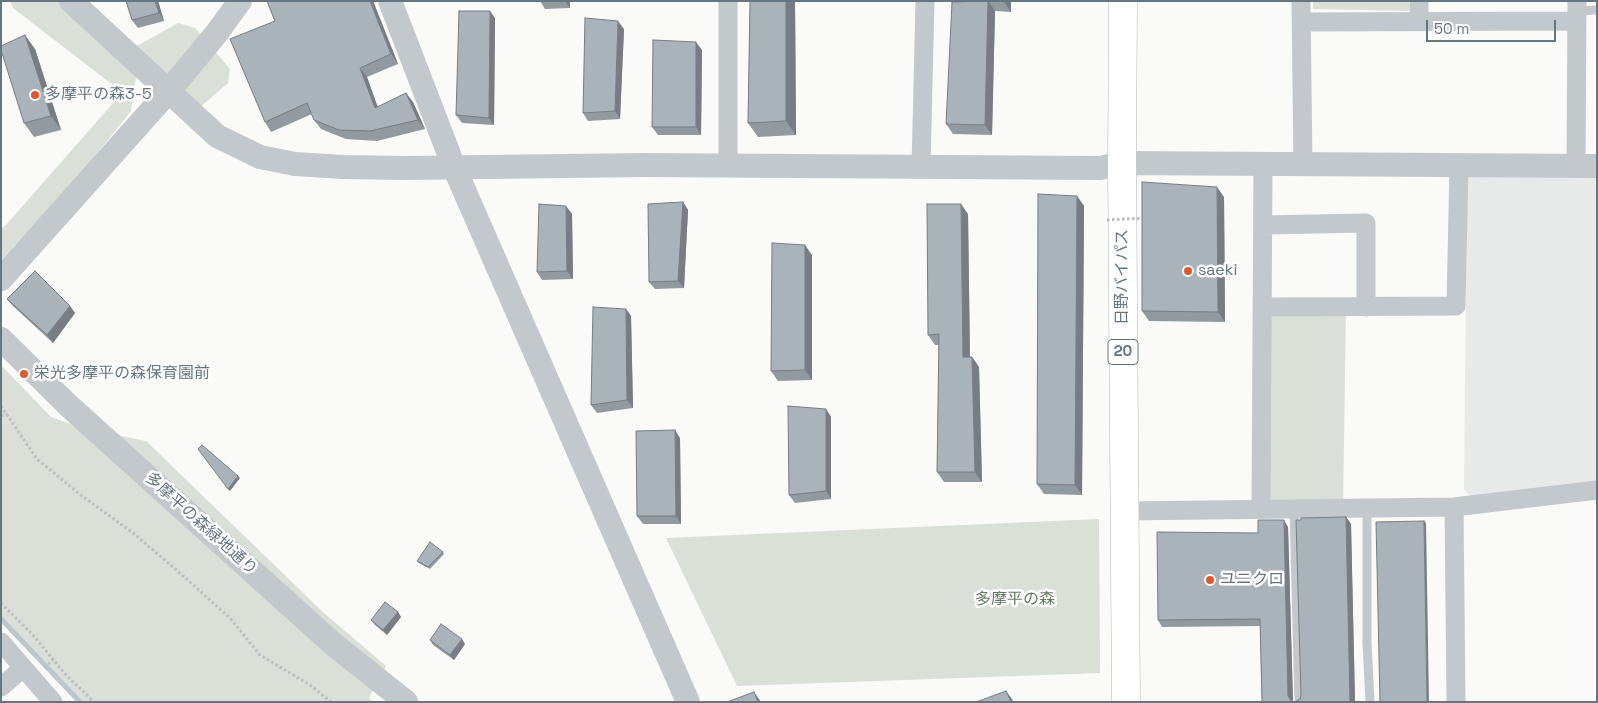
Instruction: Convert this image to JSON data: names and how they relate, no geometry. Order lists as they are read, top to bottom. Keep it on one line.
{"streets":{"highway":["日野バイパス","20"],"street":["多摩平の森緑地通り"]},"parks":["多摩平の森"],"places":["多摩平の森3-5","saeki","栄光多摩平の森保育園前","ユニクロ"],"scale_bar":"50 m"}
